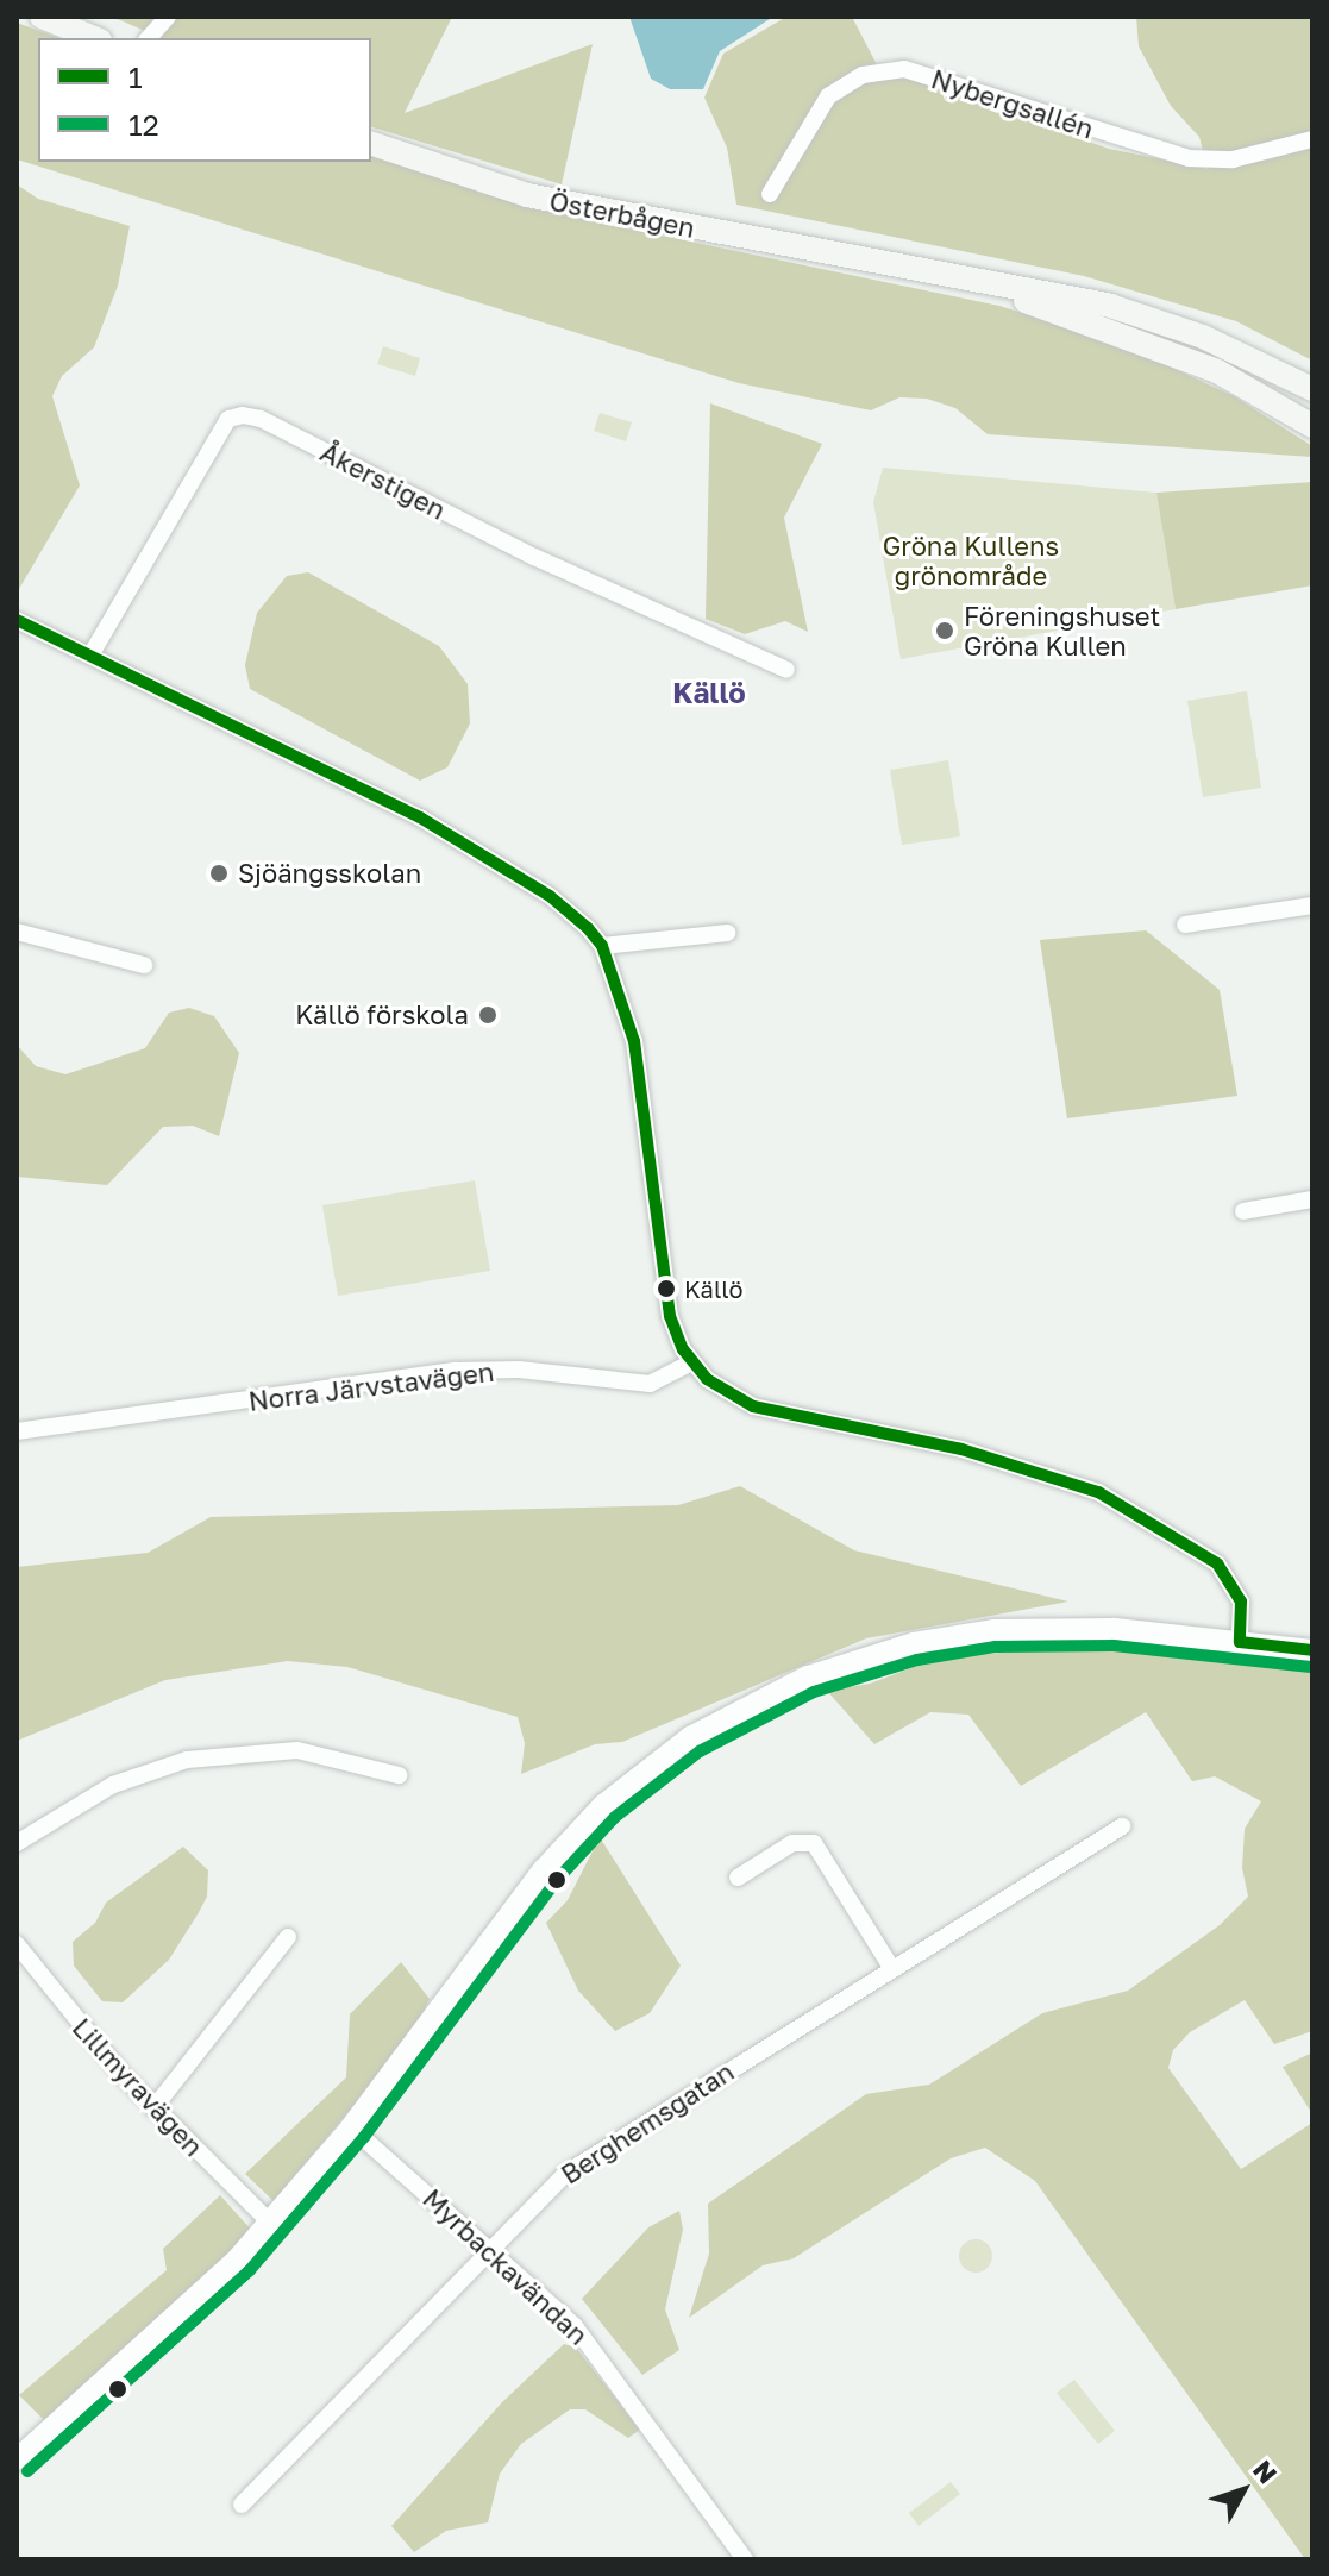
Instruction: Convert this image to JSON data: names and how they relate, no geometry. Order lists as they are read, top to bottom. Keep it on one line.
{"streets":{"main road":["Österbågen"],"street":["Nybergsallén","Åkerstigen","Norra Järvstavägen","Lillmyravägen","Berghemsgatan","Myrbackavändan"]},"crossings":[["Berghemsgatan","Myrbackavändan"]],"districts":["Källö"],"parks":["Gröna Kullens grönområde"],"places":["Föreningshuset Gröna Kullen","Sjöängsskolan","Källö förskola","Källö"],"lines":["transit line 1","transit line 12"],"legend":["1","12"],"north":"top right"}
